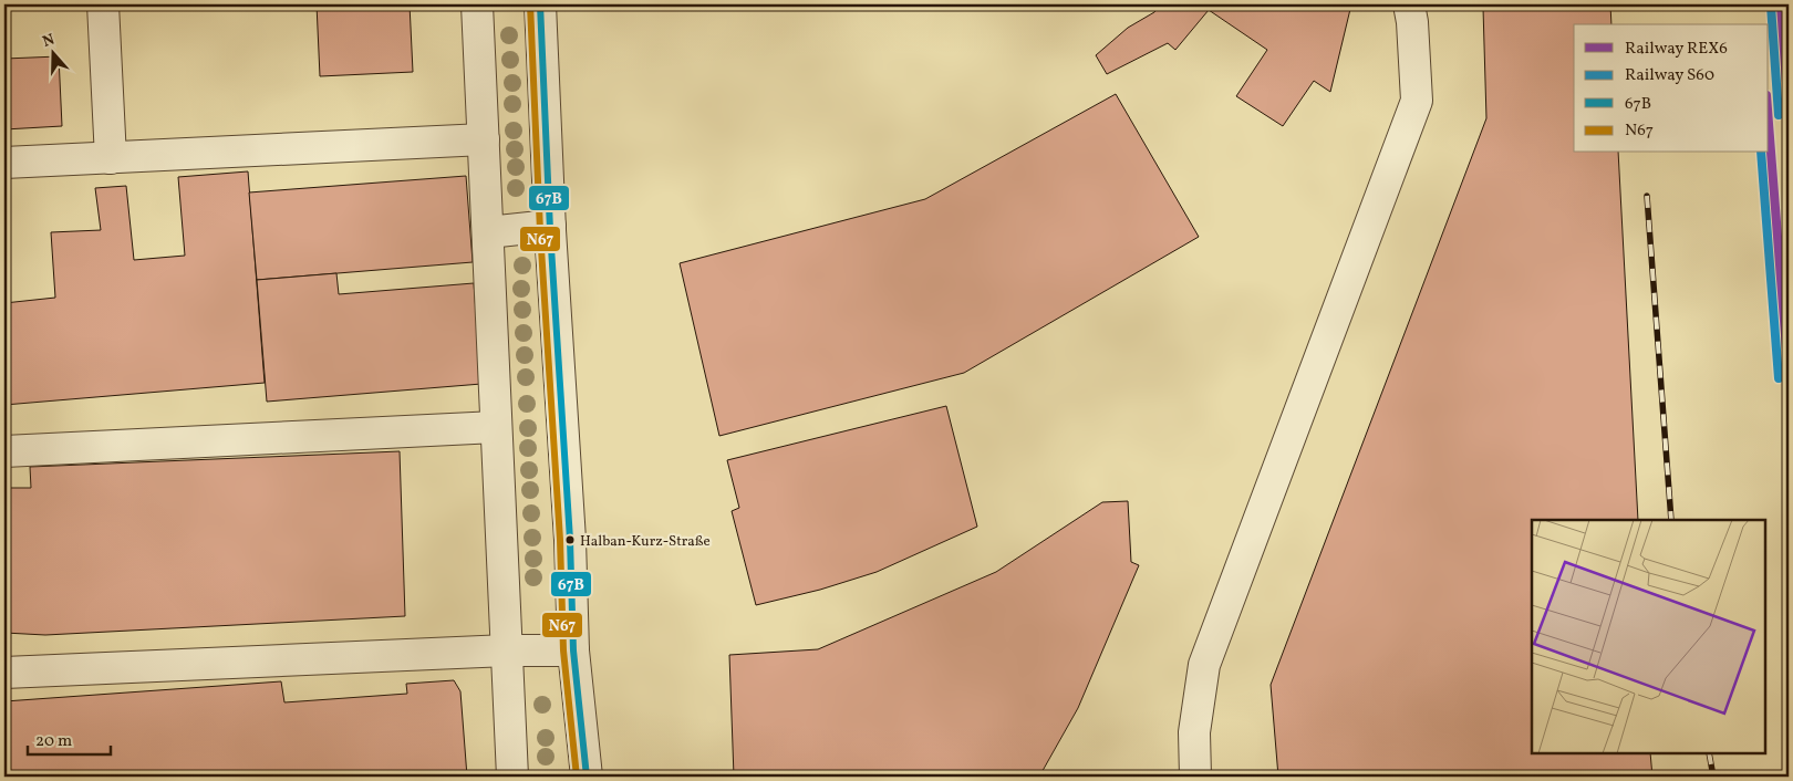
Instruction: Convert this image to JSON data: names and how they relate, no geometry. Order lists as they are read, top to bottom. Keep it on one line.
{"places":["Halban-Kurz-Straße"],"lines":["rail line REX6","transit line 67B","transit line N67","rail line S60"],"legend":["Railway REX6","Railway S60","67B","N67"],"scale_bar":"20 m","north":"top"}
